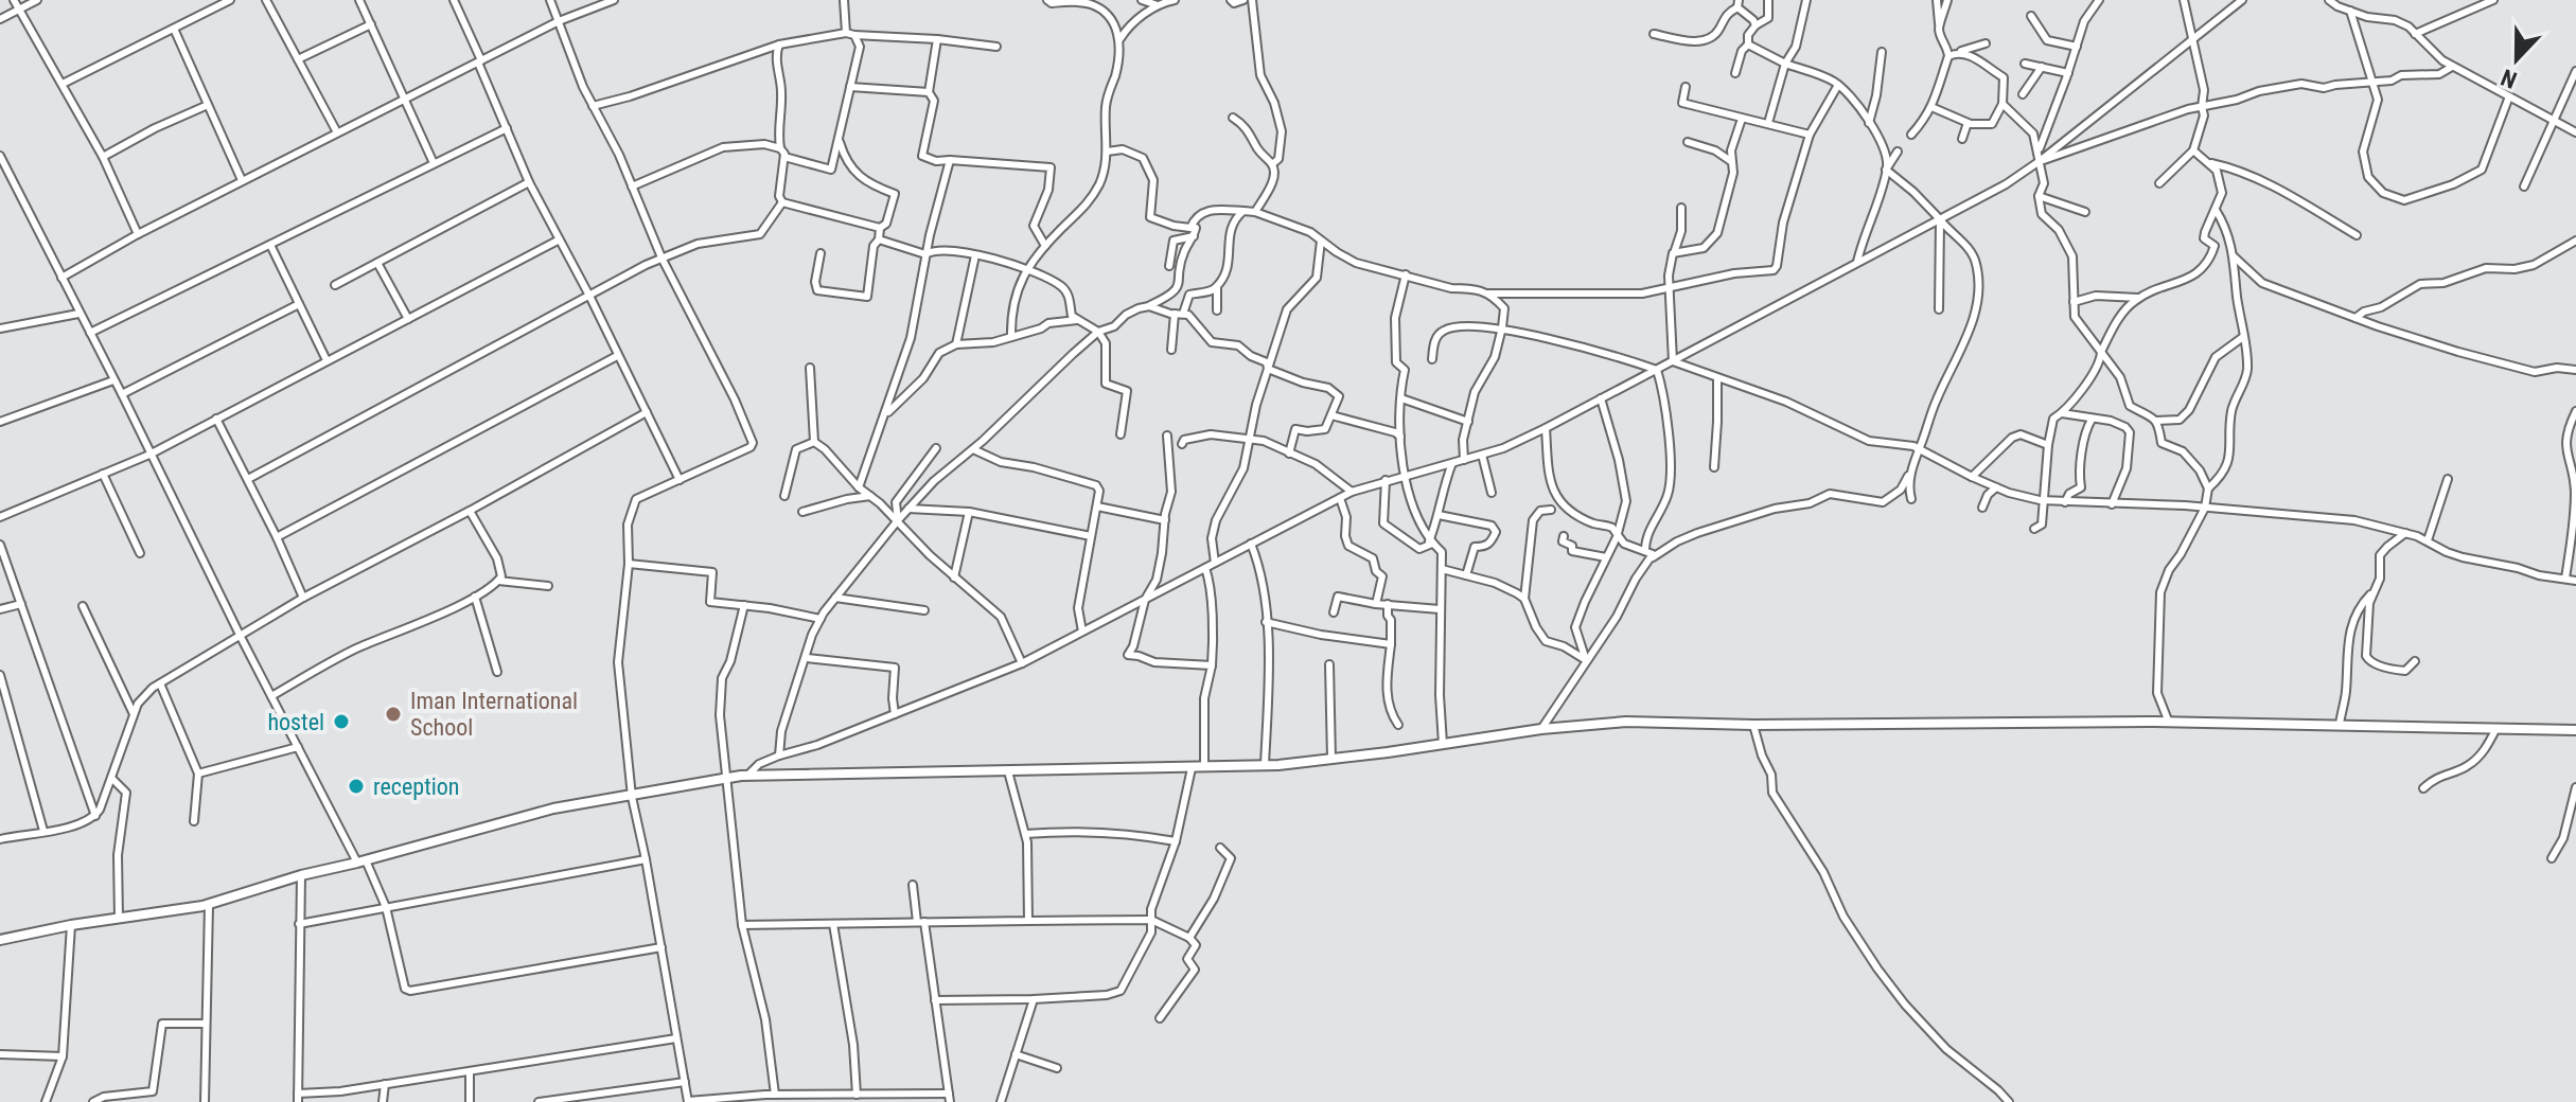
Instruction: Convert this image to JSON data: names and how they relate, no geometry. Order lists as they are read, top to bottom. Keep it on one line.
{"places":["Iman International School","hostel","reception"],"north":"bottom"}
